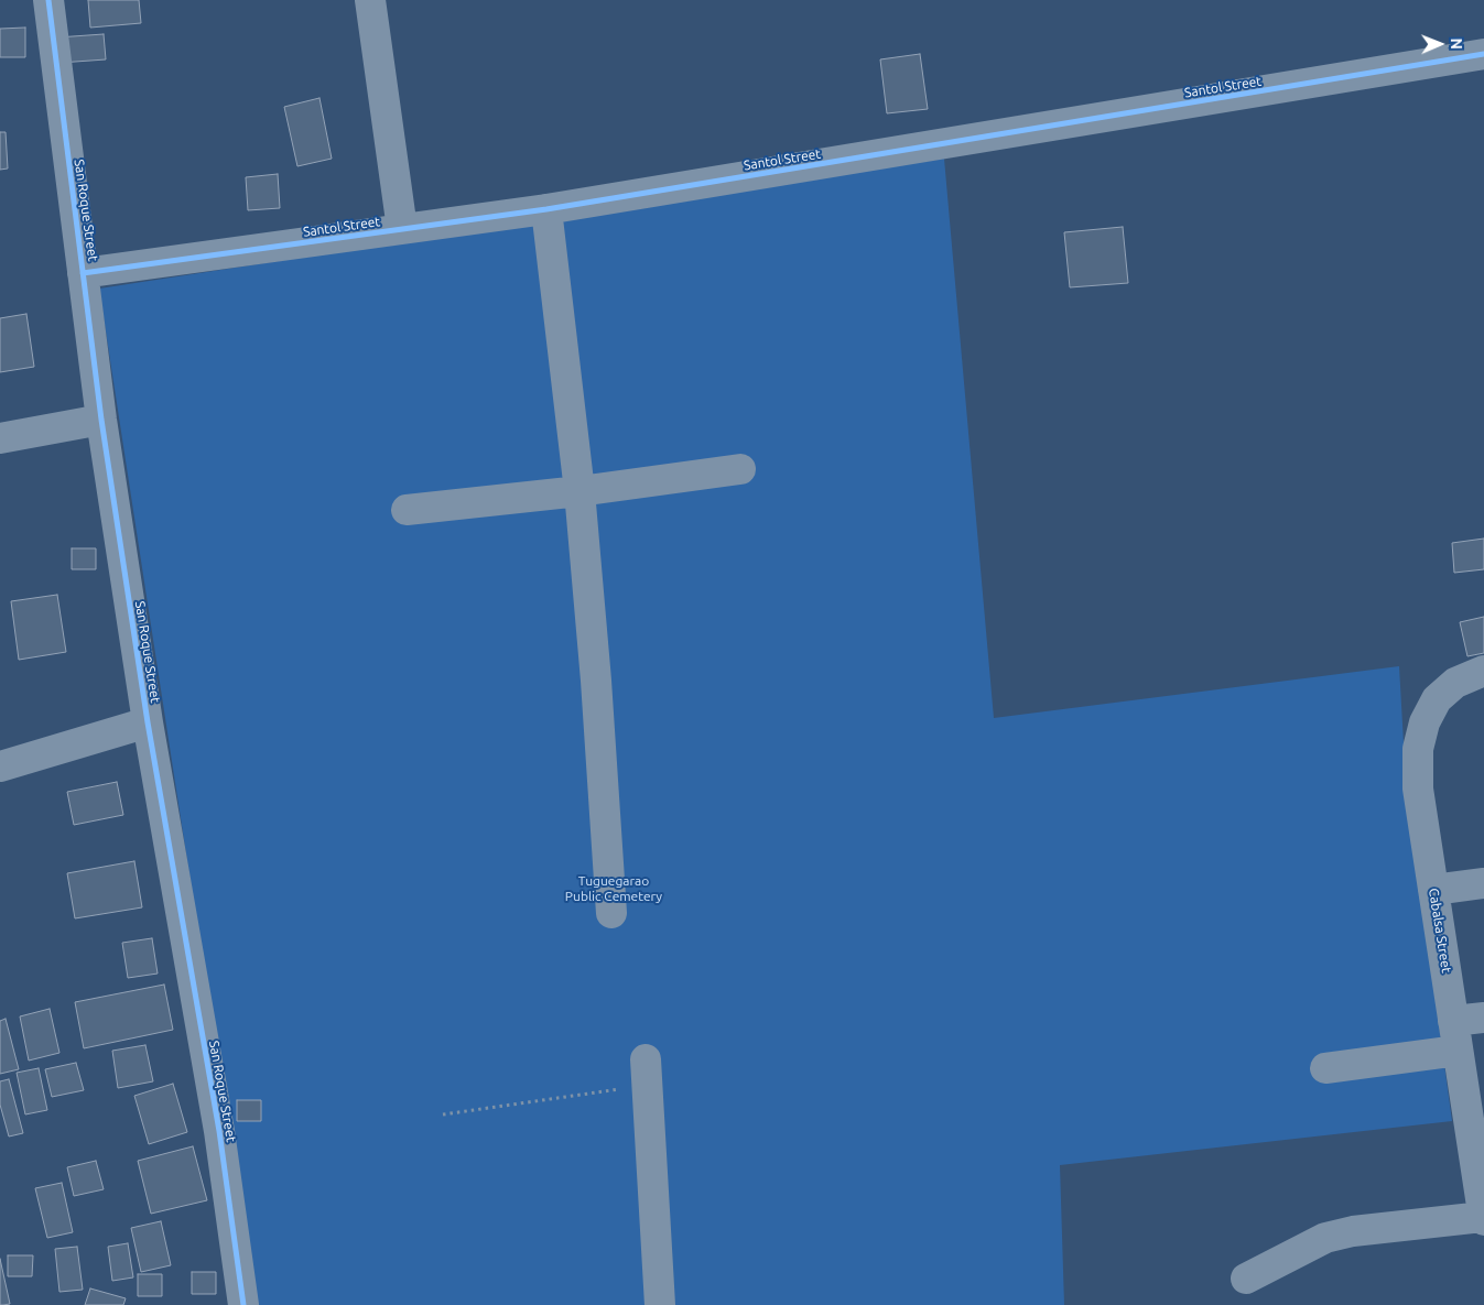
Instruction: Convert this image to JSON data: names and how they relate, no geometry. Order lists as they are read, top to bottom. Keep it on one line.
{"streets":{"street":["Santol Street","San Roque Street","Cabalsa Street"]},"crossings":[["Santol Street","San Roque Street"]],"parks":["Tuguegarao Public Cemetery"],"north":"right"}
